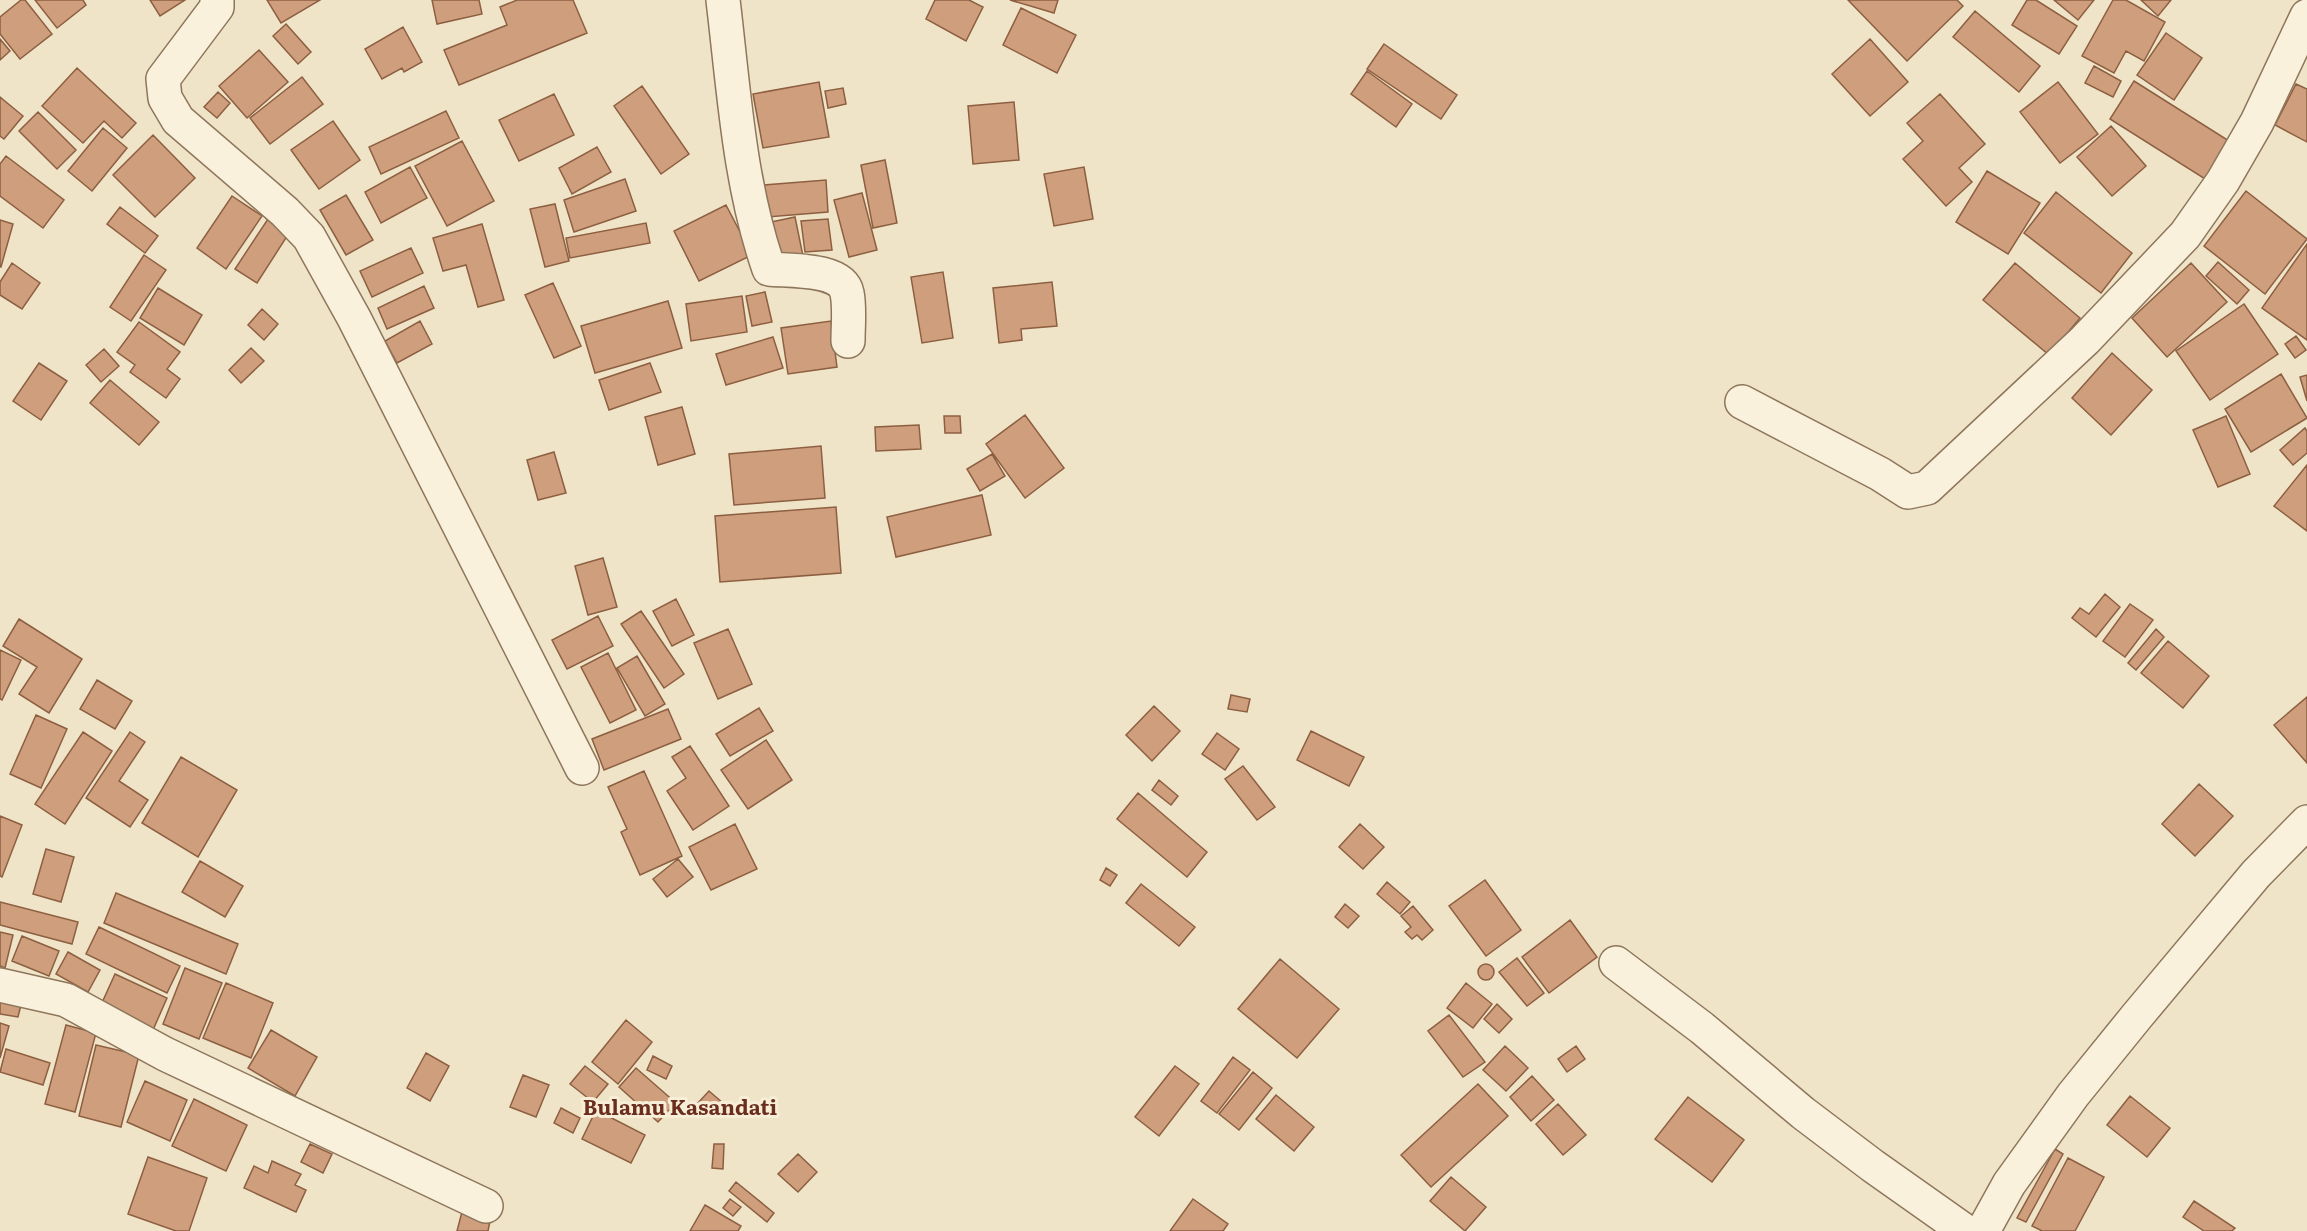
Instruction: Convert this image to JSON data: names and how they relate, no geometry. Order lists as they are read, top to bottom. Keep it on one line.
{"districts":["Bulamu Kasandati"]}
